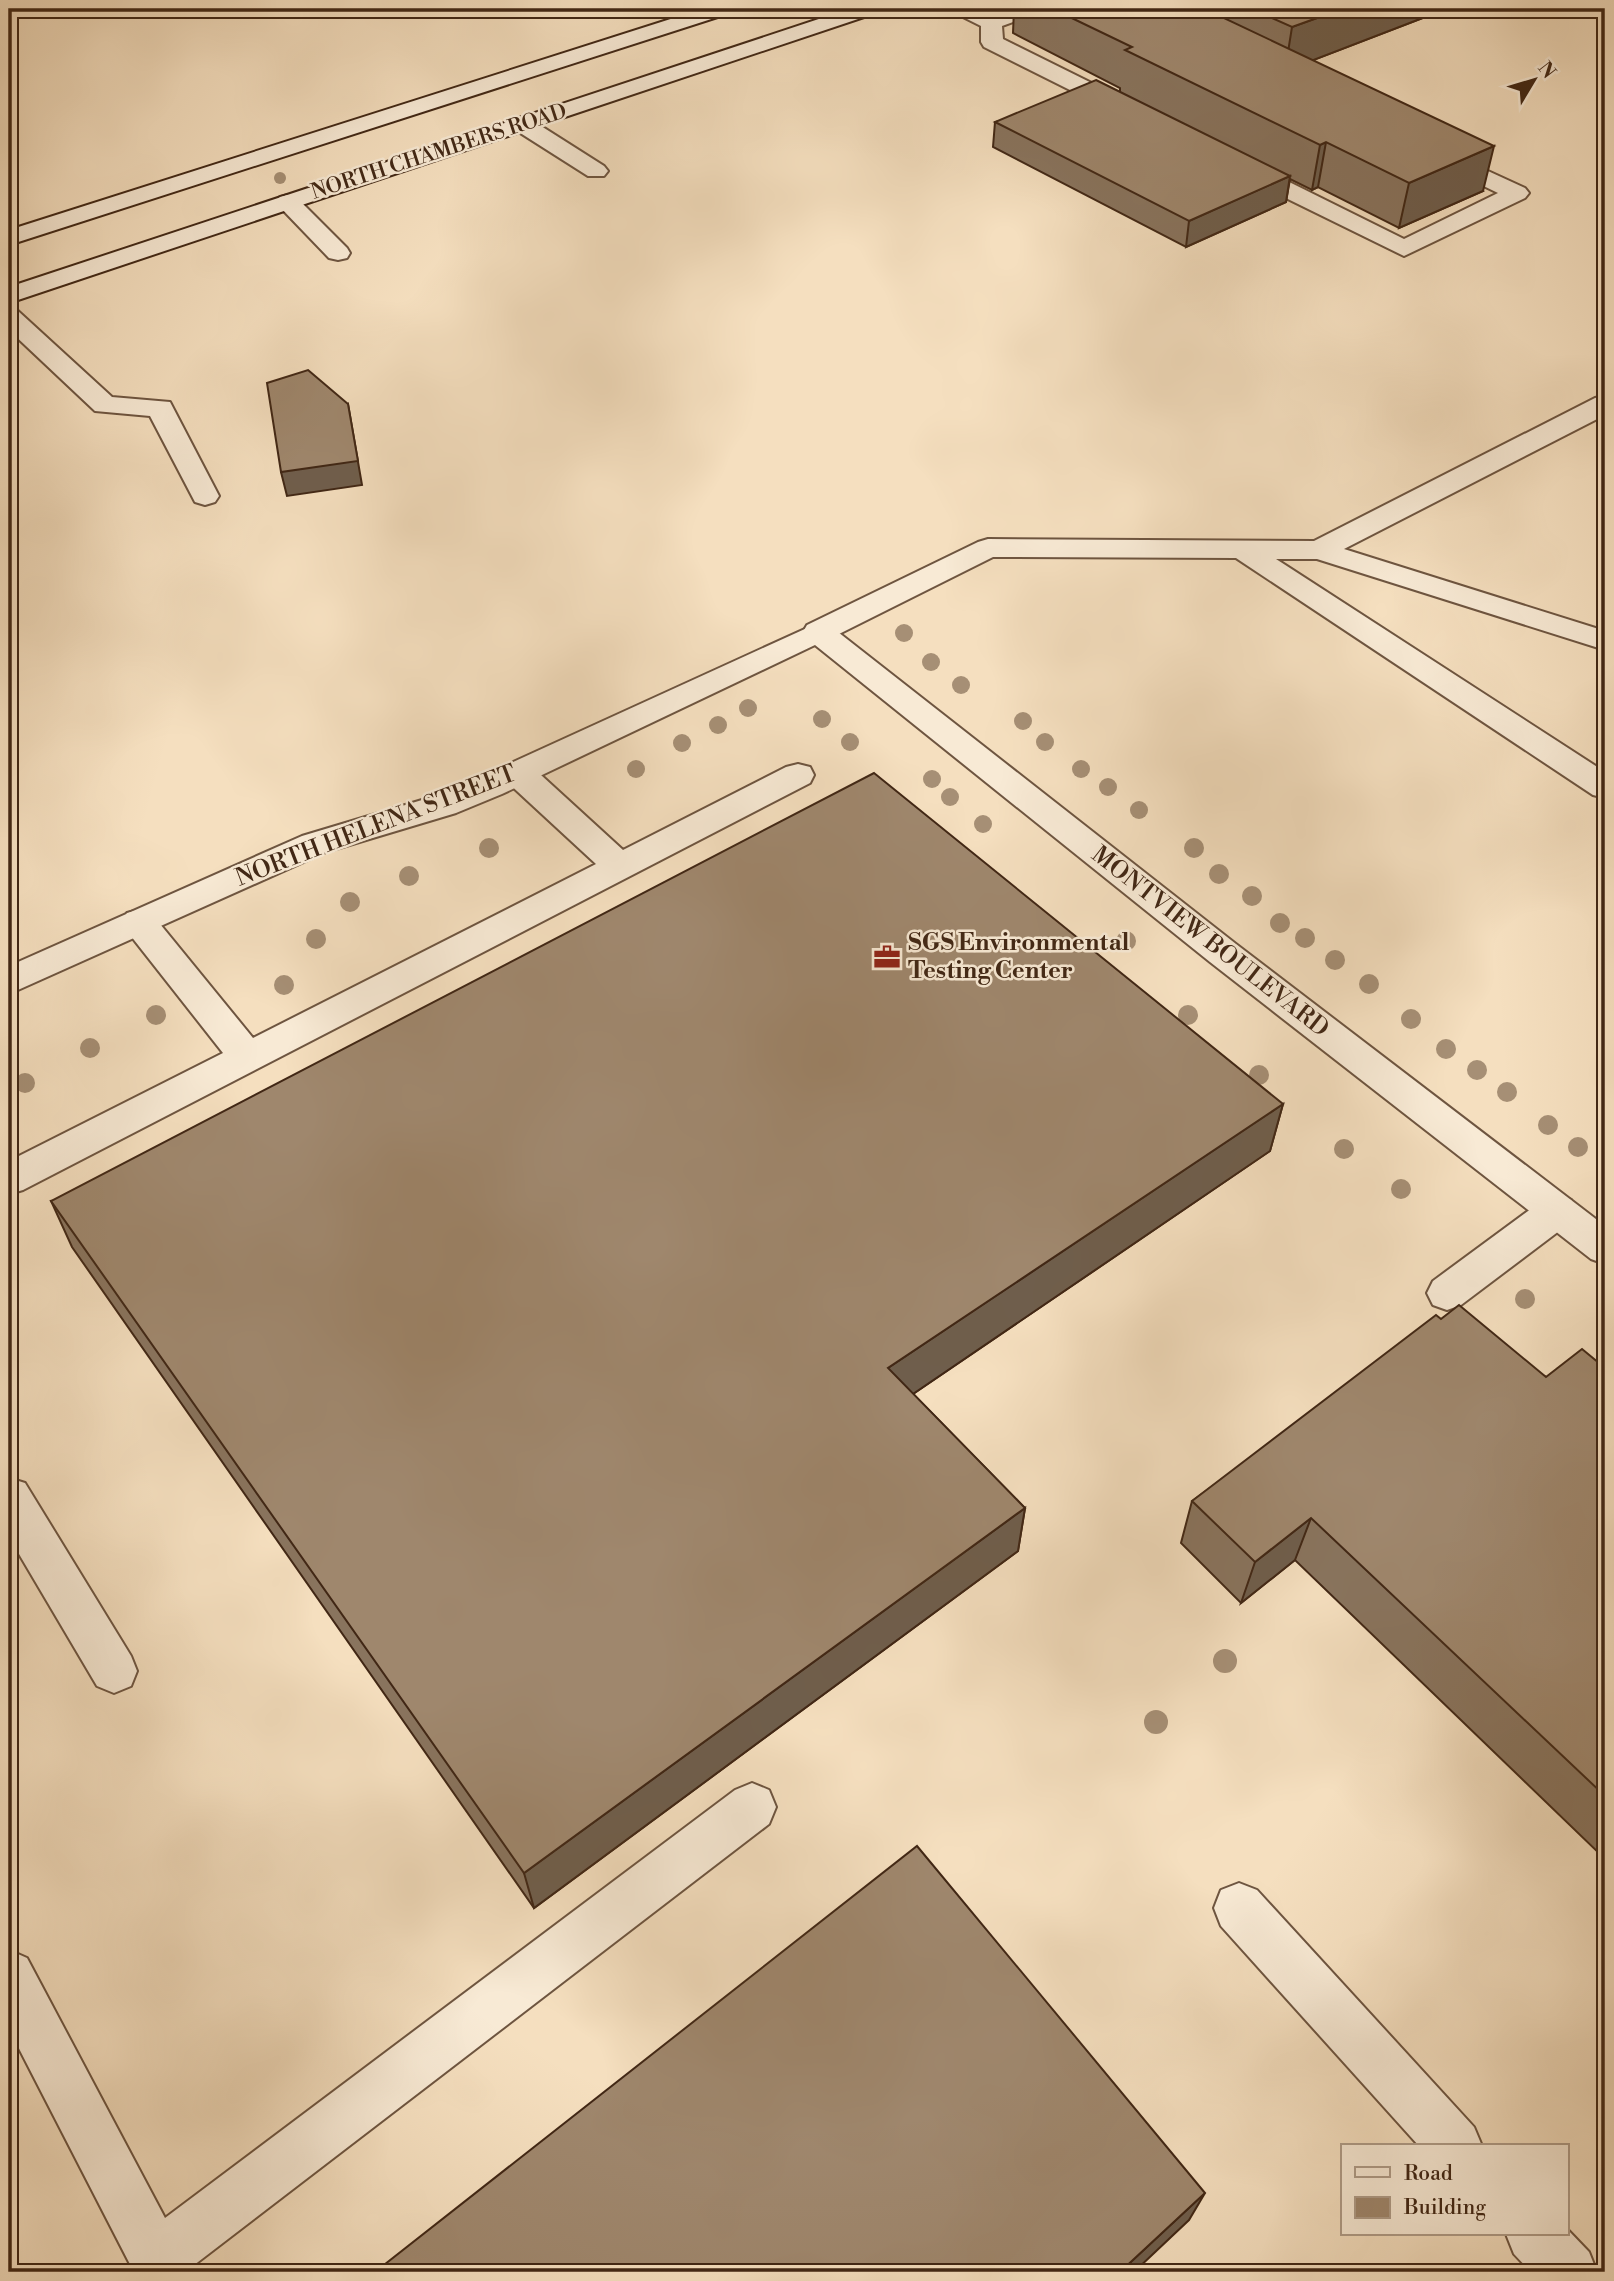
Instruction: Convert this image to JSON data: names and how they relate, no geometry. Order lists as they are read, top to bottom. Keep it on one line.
{"streets":{"main road":["NORTH CHAMBERS ROAD","NORTH HELENA STREET","MONTVIEW BOULEVARD"]},"crossings":[["NORTH HELENA STREET","MONTVIEW BOULEVARD"]],"places":{"office":["SGS Environmental Testing Center"]},"legend":["Road","Building"],"north":"top right"}
